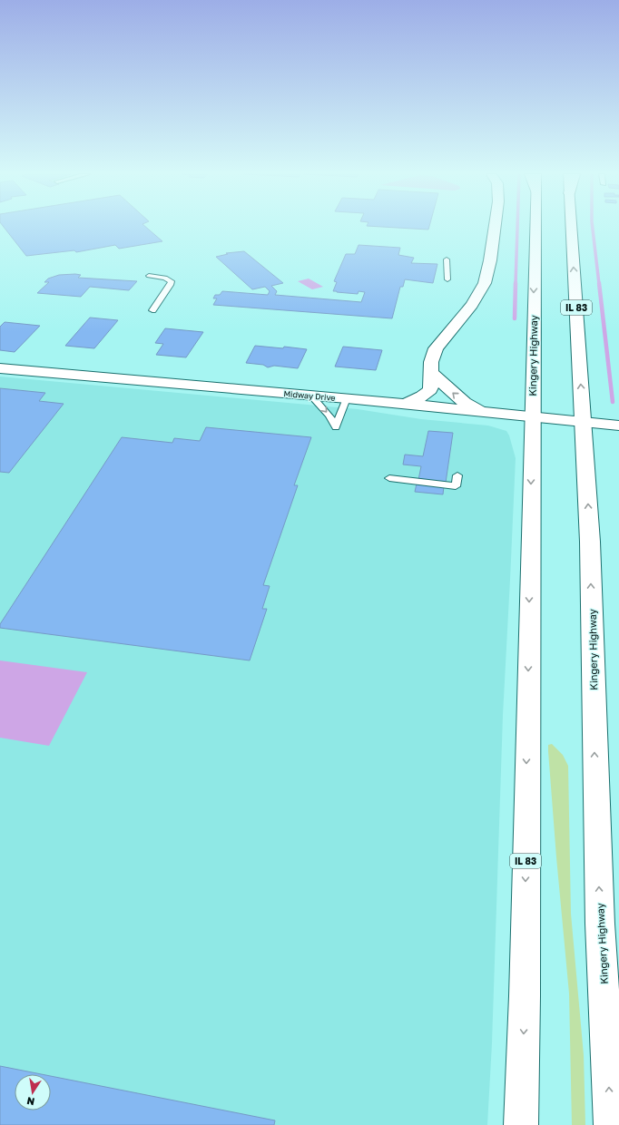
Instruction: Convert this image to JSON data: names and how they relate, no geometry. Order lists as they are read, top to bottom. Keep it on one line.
{"streets":{"main road":["IL 83","Kingery Highway","Midway Drive"]},"crossings":[["Kingery Highway","Midway Drive"]],"north":"bottom"}
